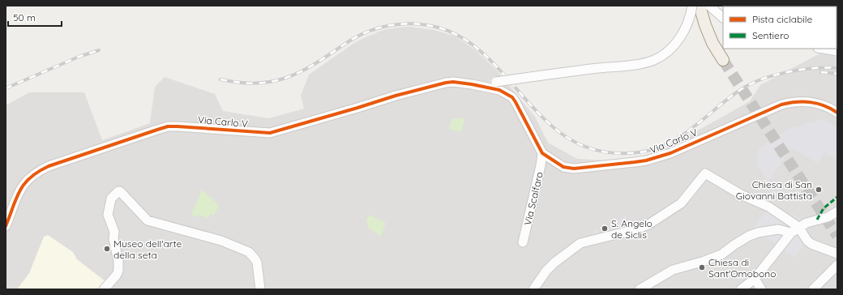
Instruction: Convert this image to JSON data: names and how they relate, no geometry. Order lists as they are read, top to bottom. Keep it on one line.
{"streets":{"street":["Via Carlo V","Via Scalfaro"]},"crossings":[["Via Carlo V","Via Scalfaro"]],"places":["Chiesa di San Giovanni Battista","S. Angelo de Siclis","Museo dell'arte della seta","Chiesa di Sant'Omobono"],"legend":["Pista ciclabile","Sentiero"],"scale_bar":"50 m"}
